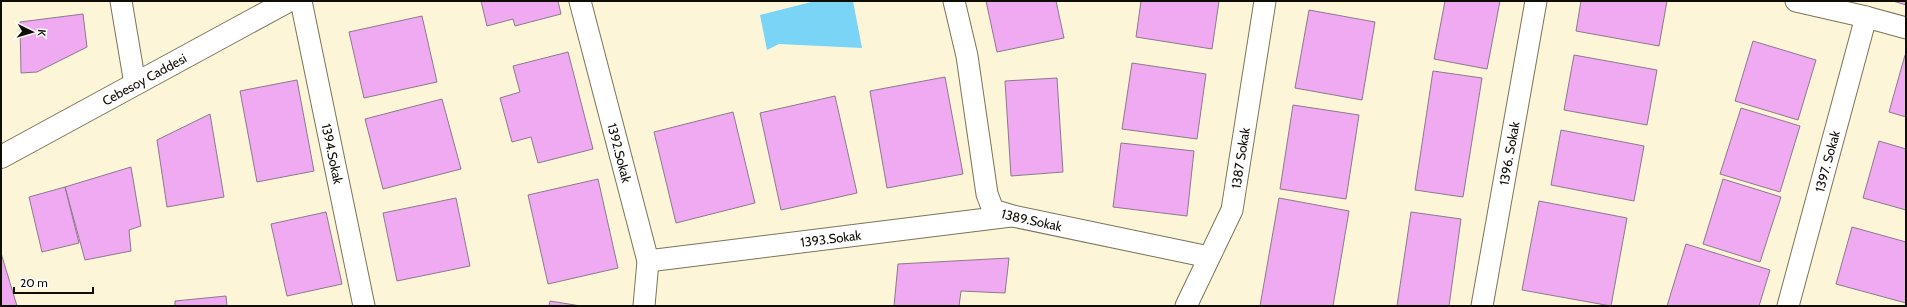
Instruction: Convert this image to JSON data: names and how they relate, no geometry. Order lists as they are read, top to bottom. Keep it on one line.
{"streets":{"main road":["Cebesoy Caddesi"],"street":["1392.Sokak","1394.Sokak","1396. Sokak","1387 Sokak","1397. Sokak","1389.Sokak","1393.Sokak"]},"crossings":[["1392.Sokak","1393.Sokak"],["1387 Sokak","1389.Sokak"],["1389.Sokak","1393.Sokak"]],"scale_bar":"20 m","north":"right"}
